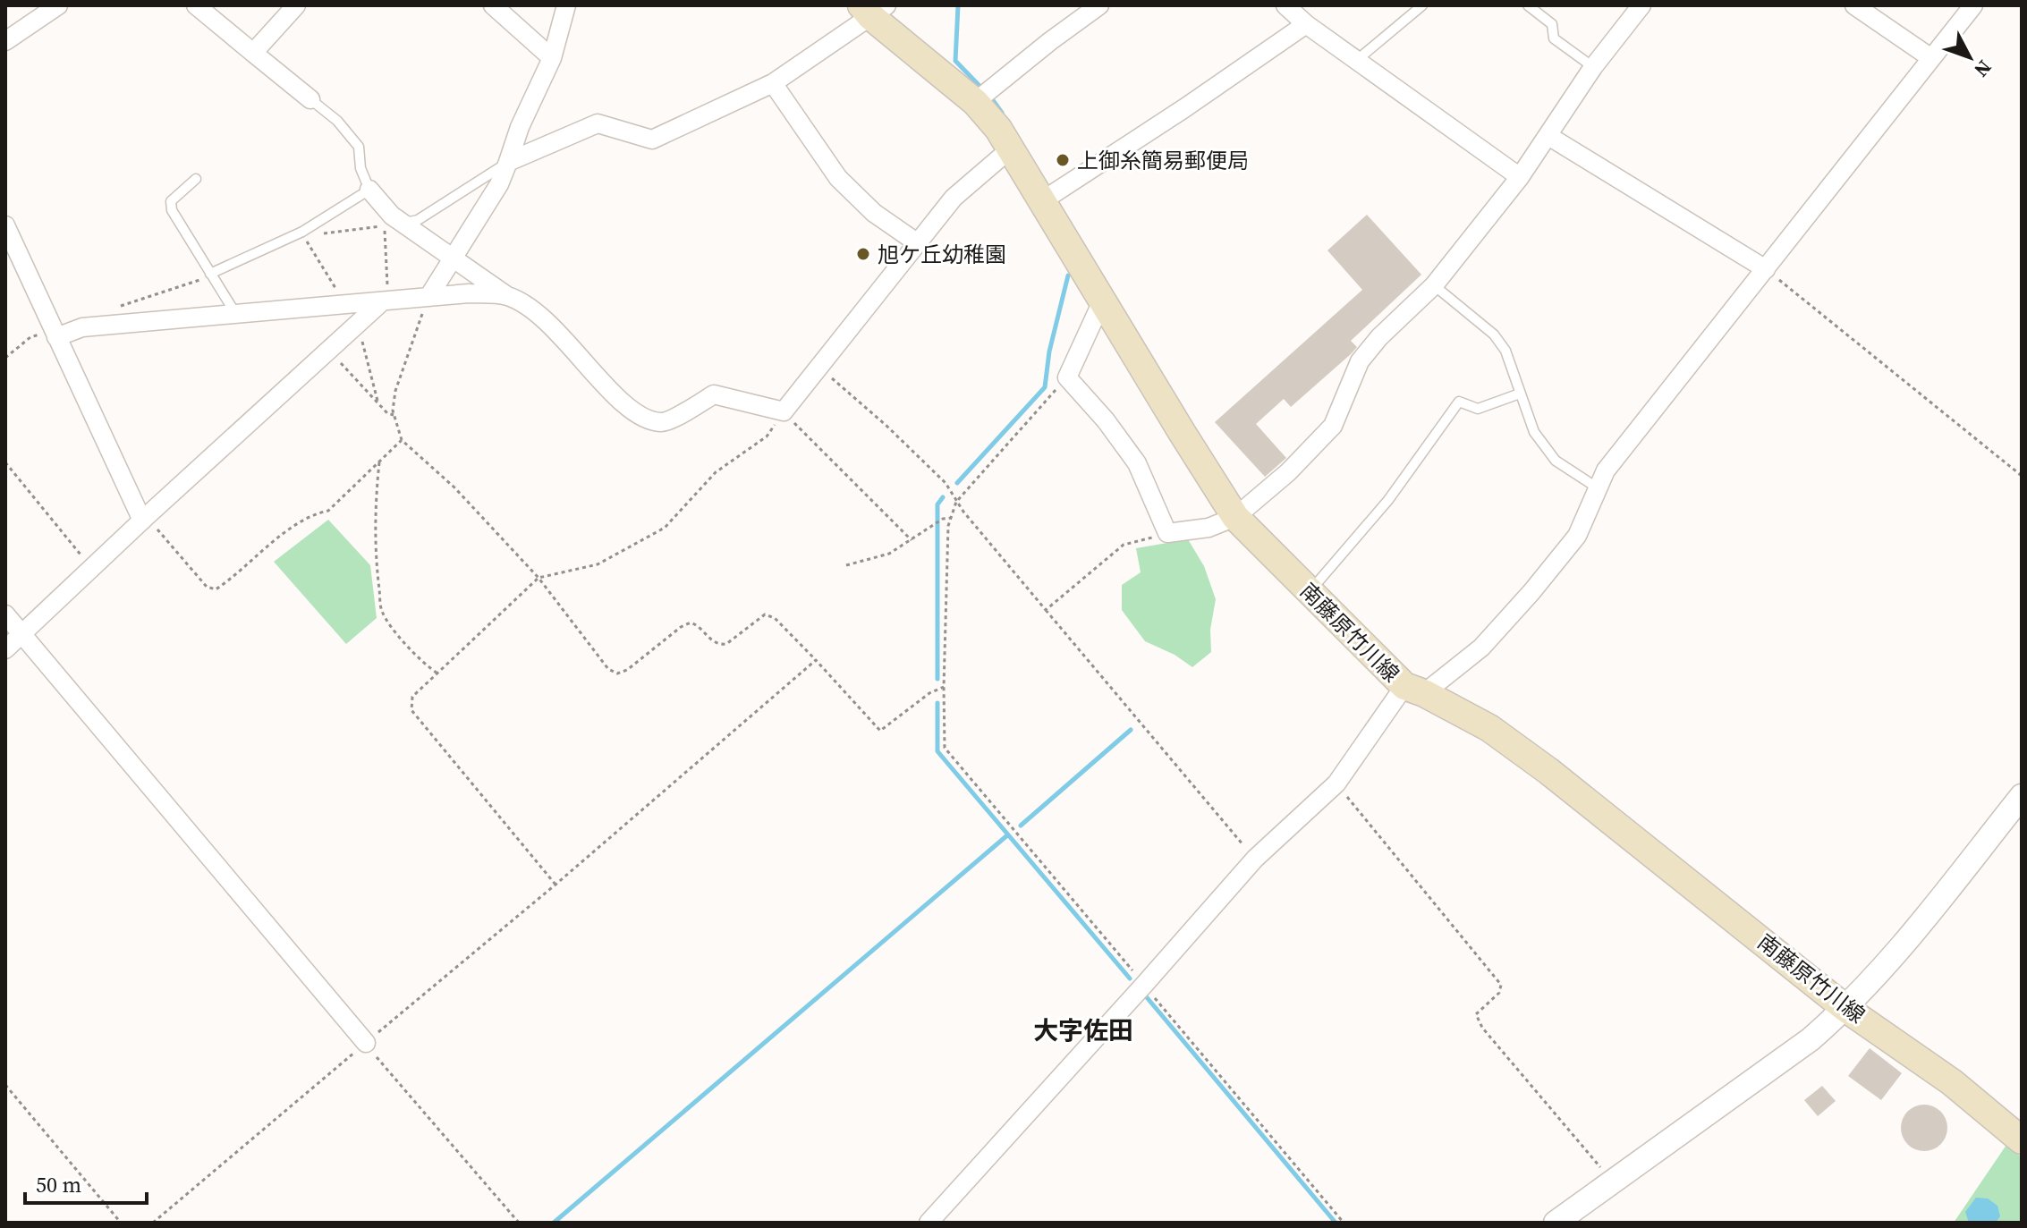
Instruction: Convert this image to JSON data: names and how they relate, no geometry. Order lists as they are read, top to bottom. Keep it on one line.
{"streets":{"main road":["南藤原竹川線"]},"districts":["大字佐田"],"places":["上御糸簡易郵便局","旭ケ丘幼稚園"],"scale_bar":"50 m","north":"bottom right"}
